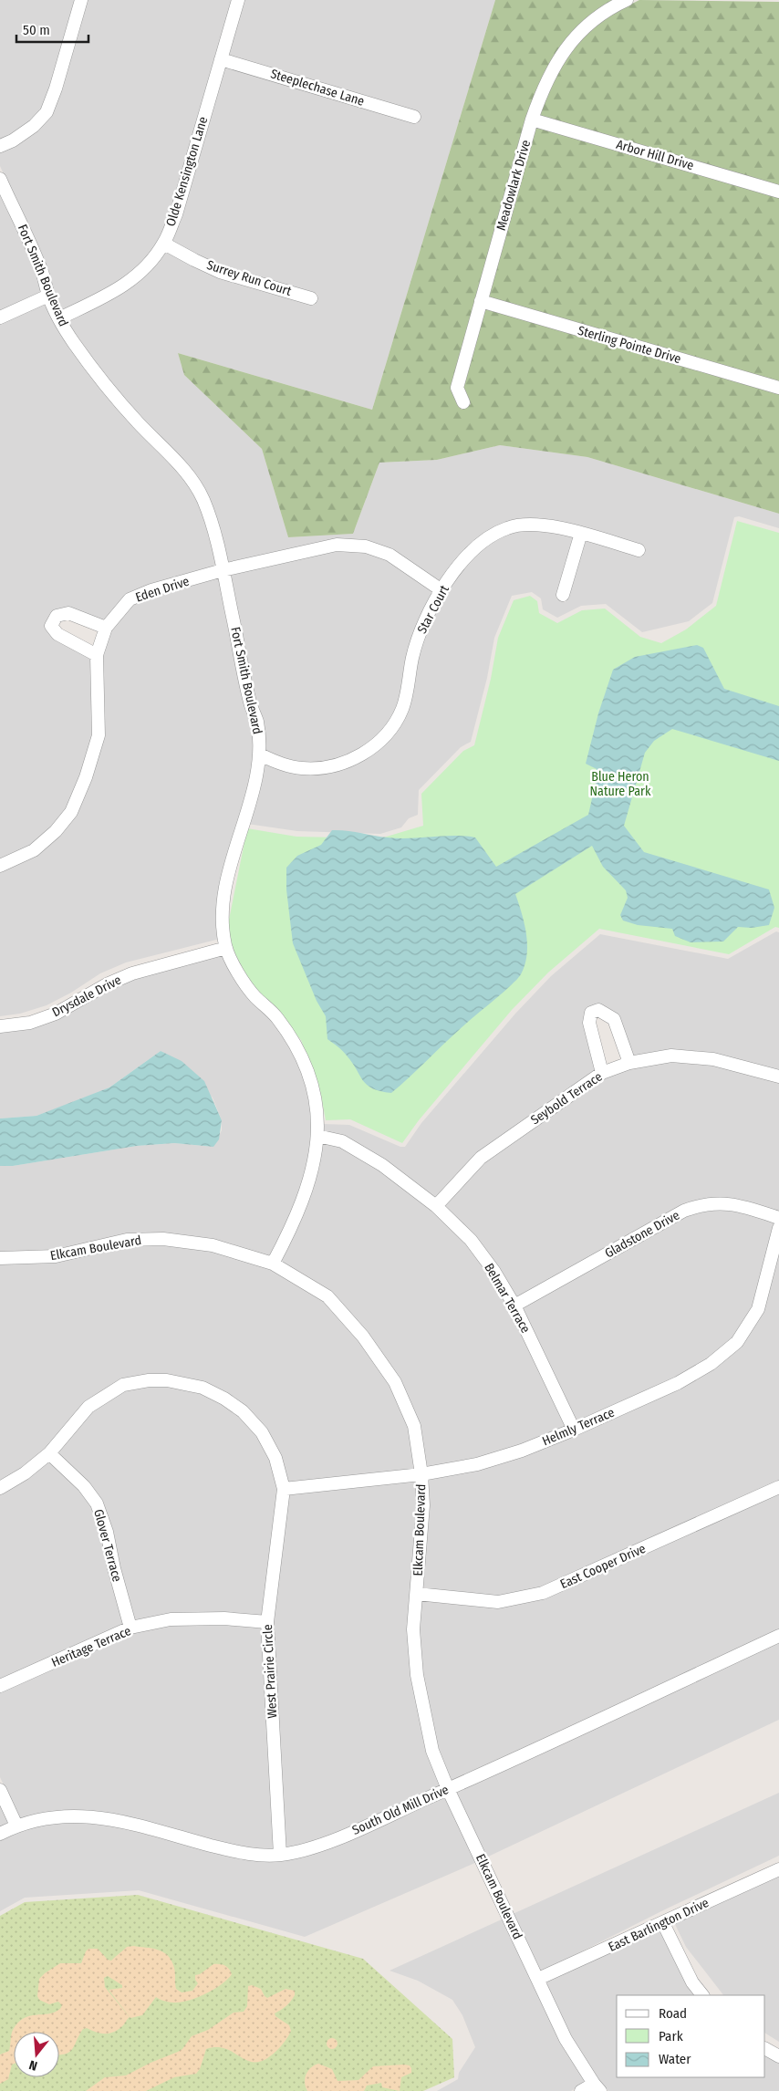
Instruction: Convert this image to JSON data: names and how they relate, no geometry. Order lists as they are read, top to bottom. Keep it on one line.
{"streets":{"street":["Steeplechase Lane","Arbor Hill Drive","Olde Kensington Lane","Meadowlark Drive","Fort Smith Boulevard","Surrey Run Court","Sterling Pointe Drive","Eden Drive","Star Court","Drysdale Drive","Seybold Terrace","Gladstone Drive","Elkcam Boulevard","Belmar Terrace","Helmly Terrace","Glover Terrace","East Cooper Drive","Heritage Terrace","West Prairie Circle","South Old Mill Drive","East Barlington Drive"]},"crossings":[["Steeplechase Lane","Olde Kensington Lane"],["Arbor Hill Drive","Meadowlark Drive"],["Olde Kensington Lane","Fort Smith Boulevard"],["Olde Kensington Lane","Surrey Run Court"],["Meadowlark Drive","Sterling Pointe Drive"],["Fort Smith Boulevard","Eden Drive"],["Fort Smith Boulevard","Star Court"],["Fort Smith Boulevard","Drysdale Drive"],["Fort Smith Boulevard","Elkcam Boulevard"],["Fort Smith Boulevard","Belmar Terrace"],["Eden Drive","Star Court"],["Seybold Terrace","Belmar Terrace"],["Gladstone Drive","Belmar Terrace"],["Elkcam Boulevard","Helmly Terrace"],["Elkcam Boulevard","East Cooper Drive"],["Elkcam Boulevard","South Old Mill Drive"],["Elkcam Boulevard","East Barlington Drive"],["Belmar Terrace","Helmly Terrace"],["Helmly Terrace","West Prairie Circle"],["Glover Terrace","Heritage Terrace"],["Heritage Terrace","West Prairie Circle"],["West Prairie Circle","South Old Mill Drive"]],"parks":["Blue Heron Nature Park"],"legend":["Road","Park","Water"],"scale_bar":"50 m","north":"bottom"}
